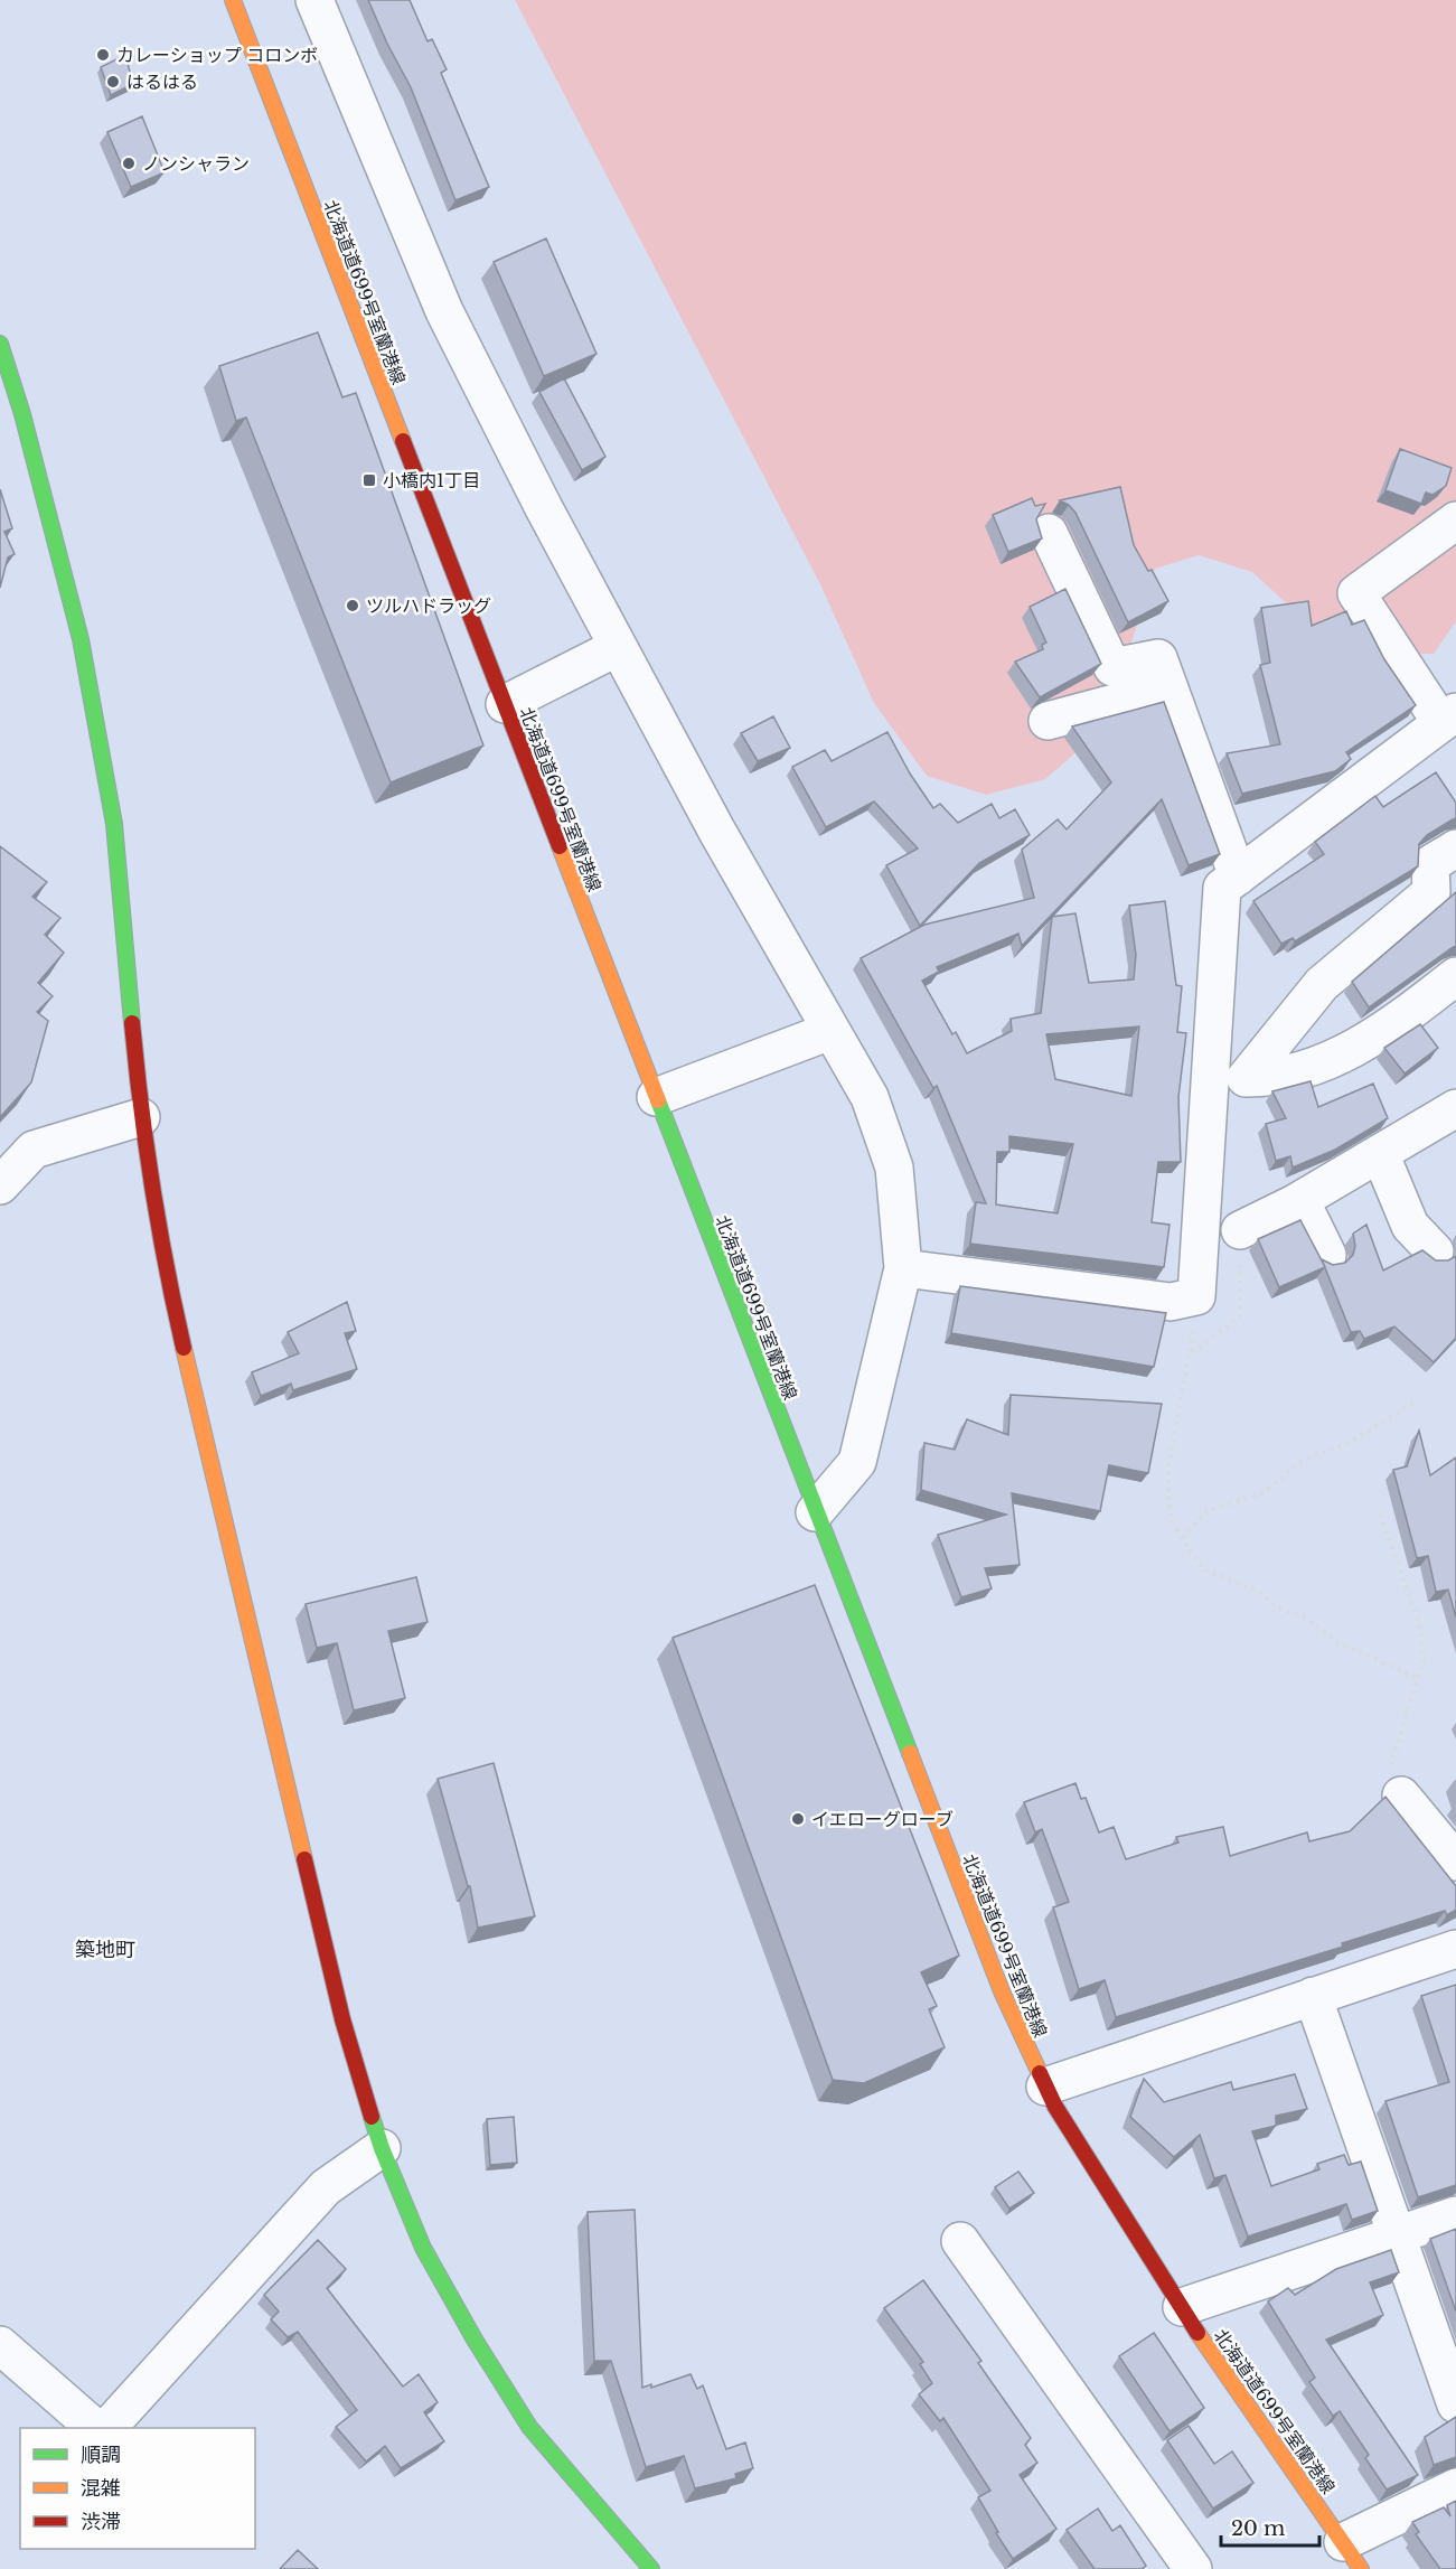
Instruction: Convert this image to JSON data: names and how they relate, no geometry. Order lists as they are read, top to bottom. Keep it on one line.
{"streets":{"main road":["北海道道699号室蘭港線"]},"districts":["築地町"],"places":{"other":["カレーショップ コロンボ","はるはる","ノンシャラン","ツルハドラッグ","イエローグローブ"],"transit":["小橋内1丁目"]},"legend":["順調","混雑","渋滞"],"scale_bar":"20 m"}
